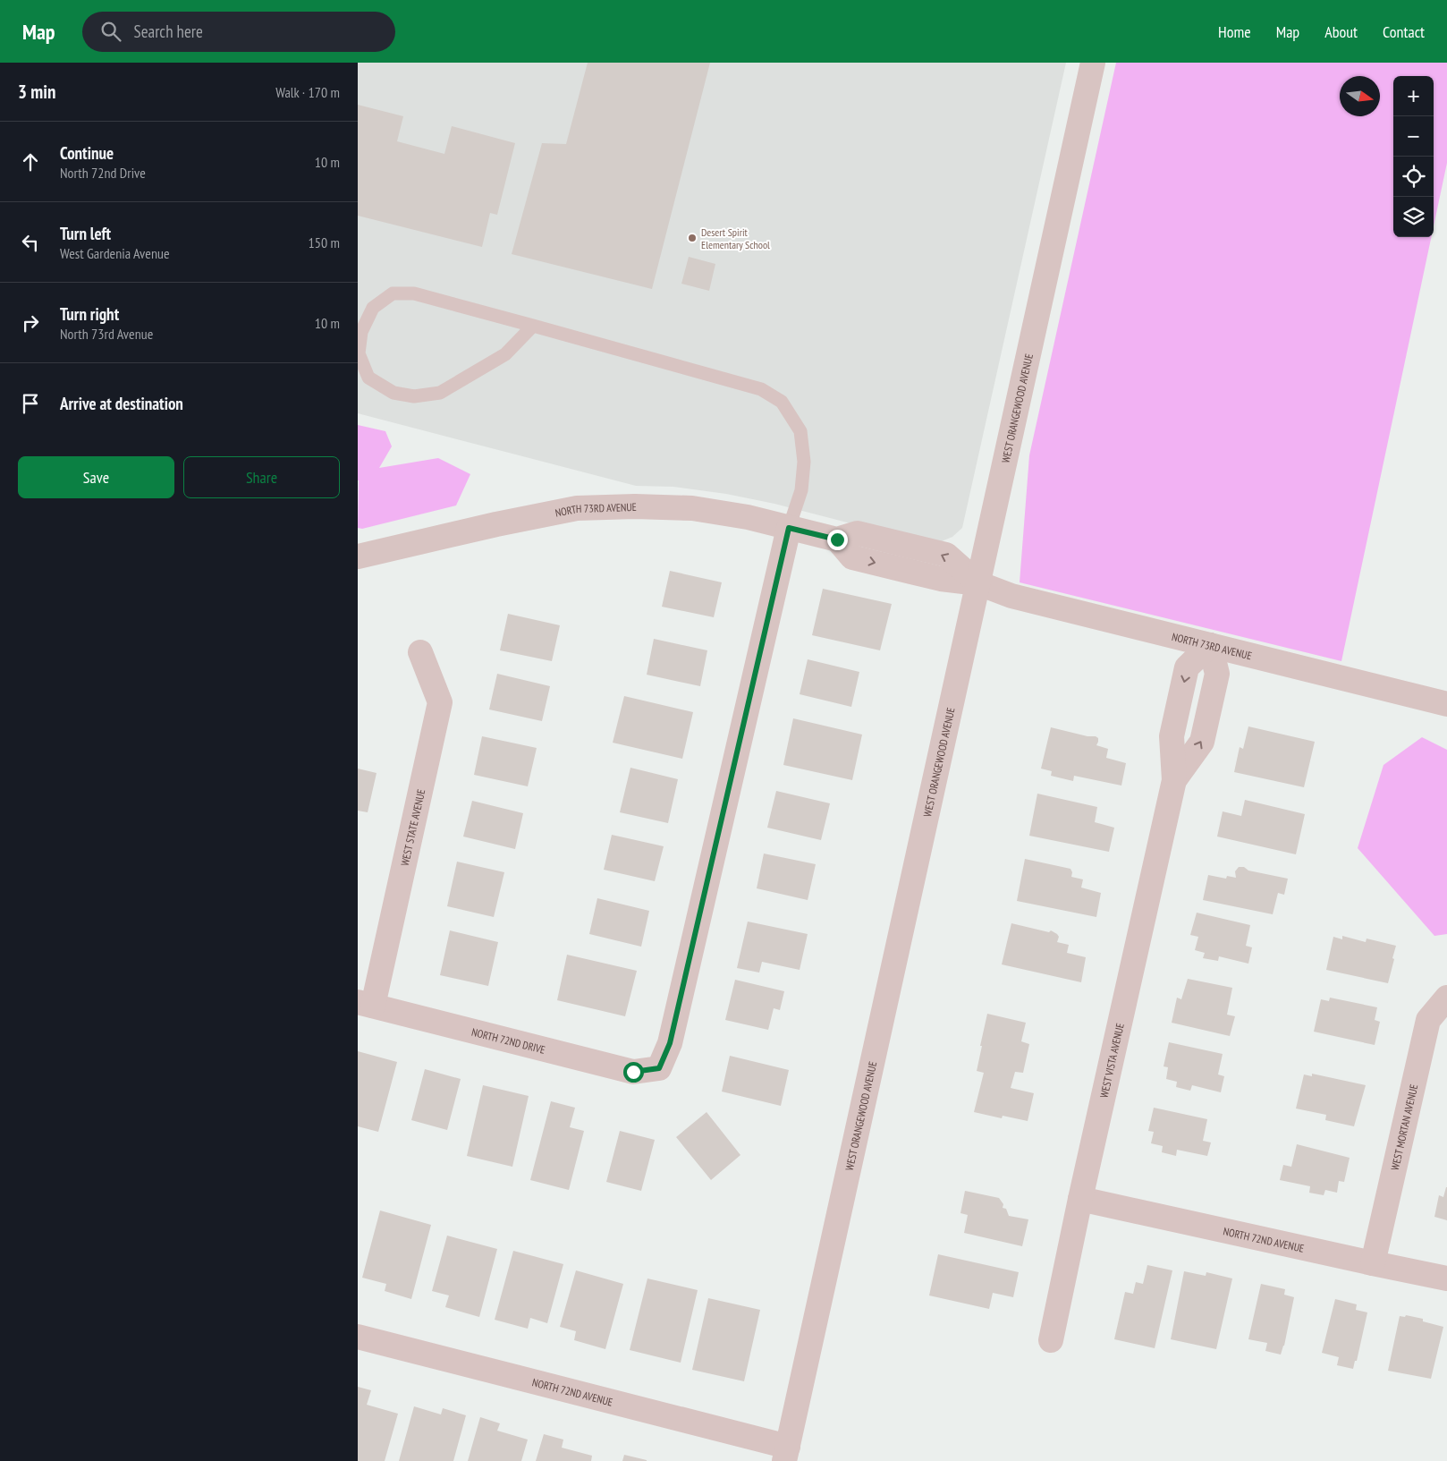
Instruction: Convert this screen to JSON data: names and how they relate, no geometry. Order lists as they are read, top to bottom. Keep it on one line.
{"streets":{"street":["WEST ORANGEWOOD AVENUE","NORTH 73RD AVENUE","WEST STATE AVENUE","NORTH 72ND DRIVE","WEST VISTA AVENUE","WEST MORTAN AVENUE","NORTH 72ND AVENUE"]},"crossings":[["WEST ORANGEWOOD AVENUE","NORTH 73RD AVENUE"],["WEST ORANGEWOOD AVENUE","NORTH 72ND AVENUE"],["NORTH 73RD AVENUE","NORTH 72ND DRIVE"],["NORTH 73RD AVENUE","WEST VISTA AVENUE"],["WEST STATE AVENUE","NORTH 72ND DRIVE"],["WEST VISTA AVENUE","NORTH 72ND AVENUE"],["WEST MORTAN AVENUE","NORTH 72ND AVENUE"]],"places":["Desert Spirit Elementary School"],"north":"right","page":{"header":"Map","search":"Search here","nav":["Home","Map","About","Contact"],"heading":["3 min","Walk · 170 m"],"map_buttons":["+","−"],"list":[["Continue","North 72nd Drive","10 m"],["Turn left","West Gardenia Avenue","150 m"],["Turn right","North 73rd Avenue","10 m"],"Arrive at destination"],"buttons":["Save","Share"]}}
